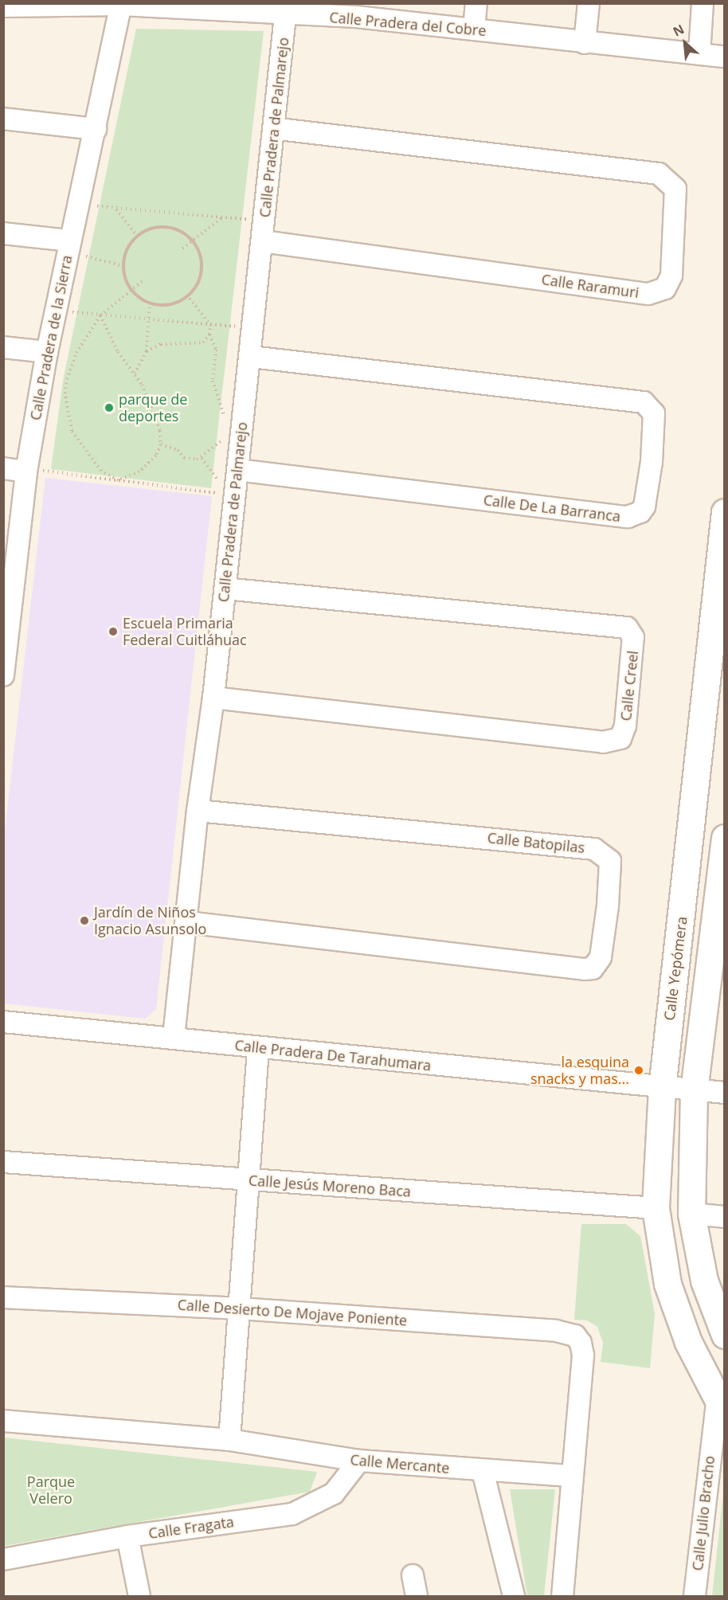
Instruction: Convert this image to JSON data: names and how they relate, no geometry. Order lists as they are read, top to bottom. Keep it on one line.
{"streets":{"main road":["Calle Yepómera"],"street":["Calle Pradera del Cobre","Calle Pradera de Palmarejo","Calle Raramuri","Calle Pradera de la Sierra","Calle De La Barranca","Calle Creel","Calle Batopilas","Calle Pradera De Tarahumara","Calle Jesús Moreno Baca","Calle Desierto De Mojave Poniente","Calle Mercante","Calle Julio Bracho","Calle Fragata"]},"crossings":[["Calle Pradera del Cobre","Calle Pradera de Palmarejo"],["Calle Pradera del Cobre","Calle Pradera de la Sierra"],["Calle Pradera de Palmarejo","Calle Raramuri"],["Calle Pradera de Palmarejo","Calle De La Barranca"],["Calle Pradera de Palmarejo","Calle Creel"],["Calle Pradera de Palmarejo","Calle Batopilas"],["Calle Pradera de Palmarejo","Calle Pradera De Tarahumara"],["Calle Yepómera","Calle Pradera De Tarahumara"],["Calle Yepómera","Calle Jesús Moreno Baca"],["Calle Yepómera","Calle Julio Bracho"],["Calle Desierto De Mojave Poniente","Calle Mercante"],["Calle Mercante","Calle Fragata"]],"parks":["Parque Velero"],"places":["parque de deportes","Escuela Primaria Federal Cuitláhuac","Jardín de Niños Ignacio Asunsolo","la esquina snacks y mas..."],"north":"top left"}
